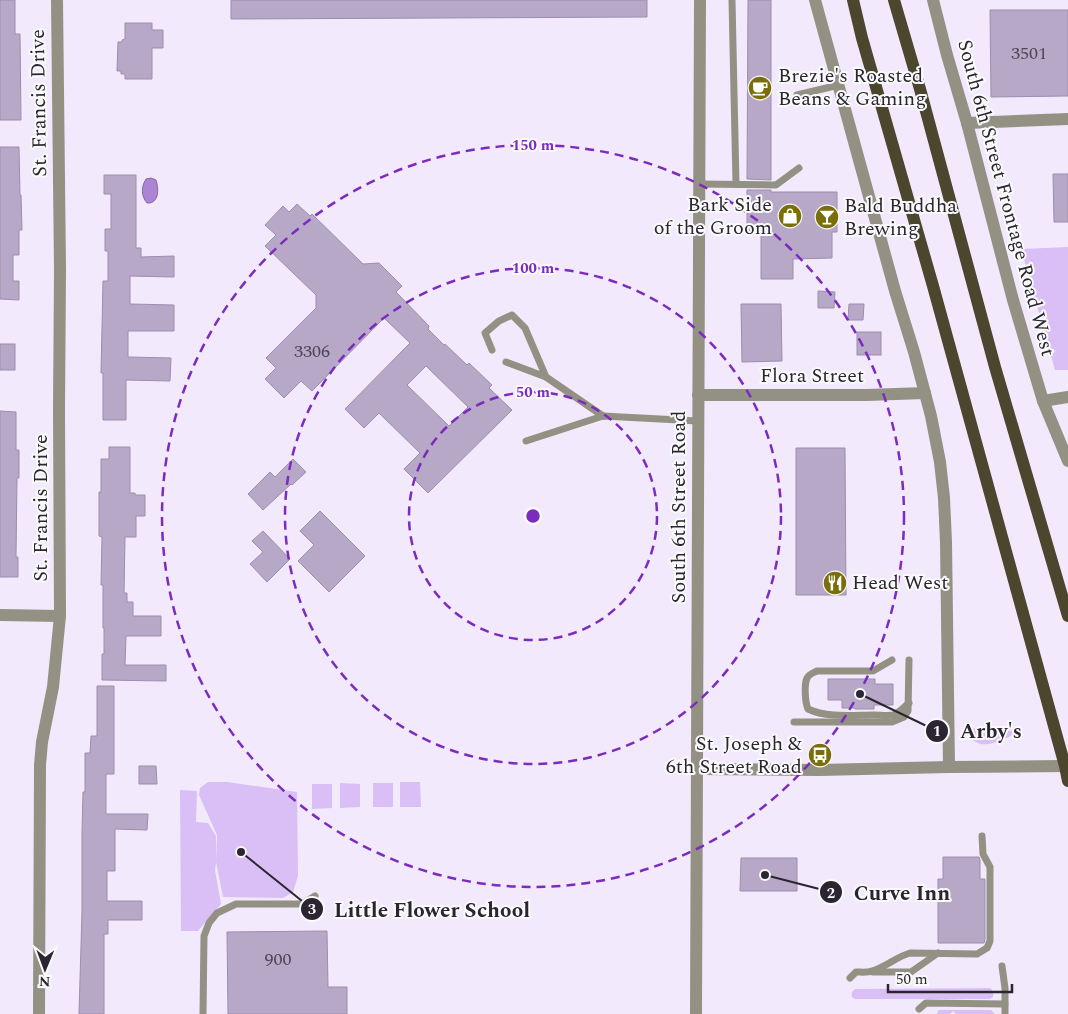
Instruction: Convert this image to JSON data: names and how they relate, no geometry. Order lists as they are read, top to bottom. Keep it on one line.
{"streets":{"street":["St. Francis Drive","South 6th Street Frontage Road West","Flora Street","South 6th Street Road"]},"crossings":[["Flora Street","South 6th Street Road"]],"places":{"cafe":["Brezie's Roasted Beans & Gaming"],"shop":["Bark Side of the Groom"],"bar":["Bald Buddha Brewing"],"restaurant":["Head West"],"other":["Arby's","Little Flower School","Curve Inn"],"bus stop":["St. Joseph & 6th Street Road"]},"house_numbers":["3501","3306","900"],"scale_bar":"50 m","north":"bottom","rings":["150 m","100 m","50 m"]}
